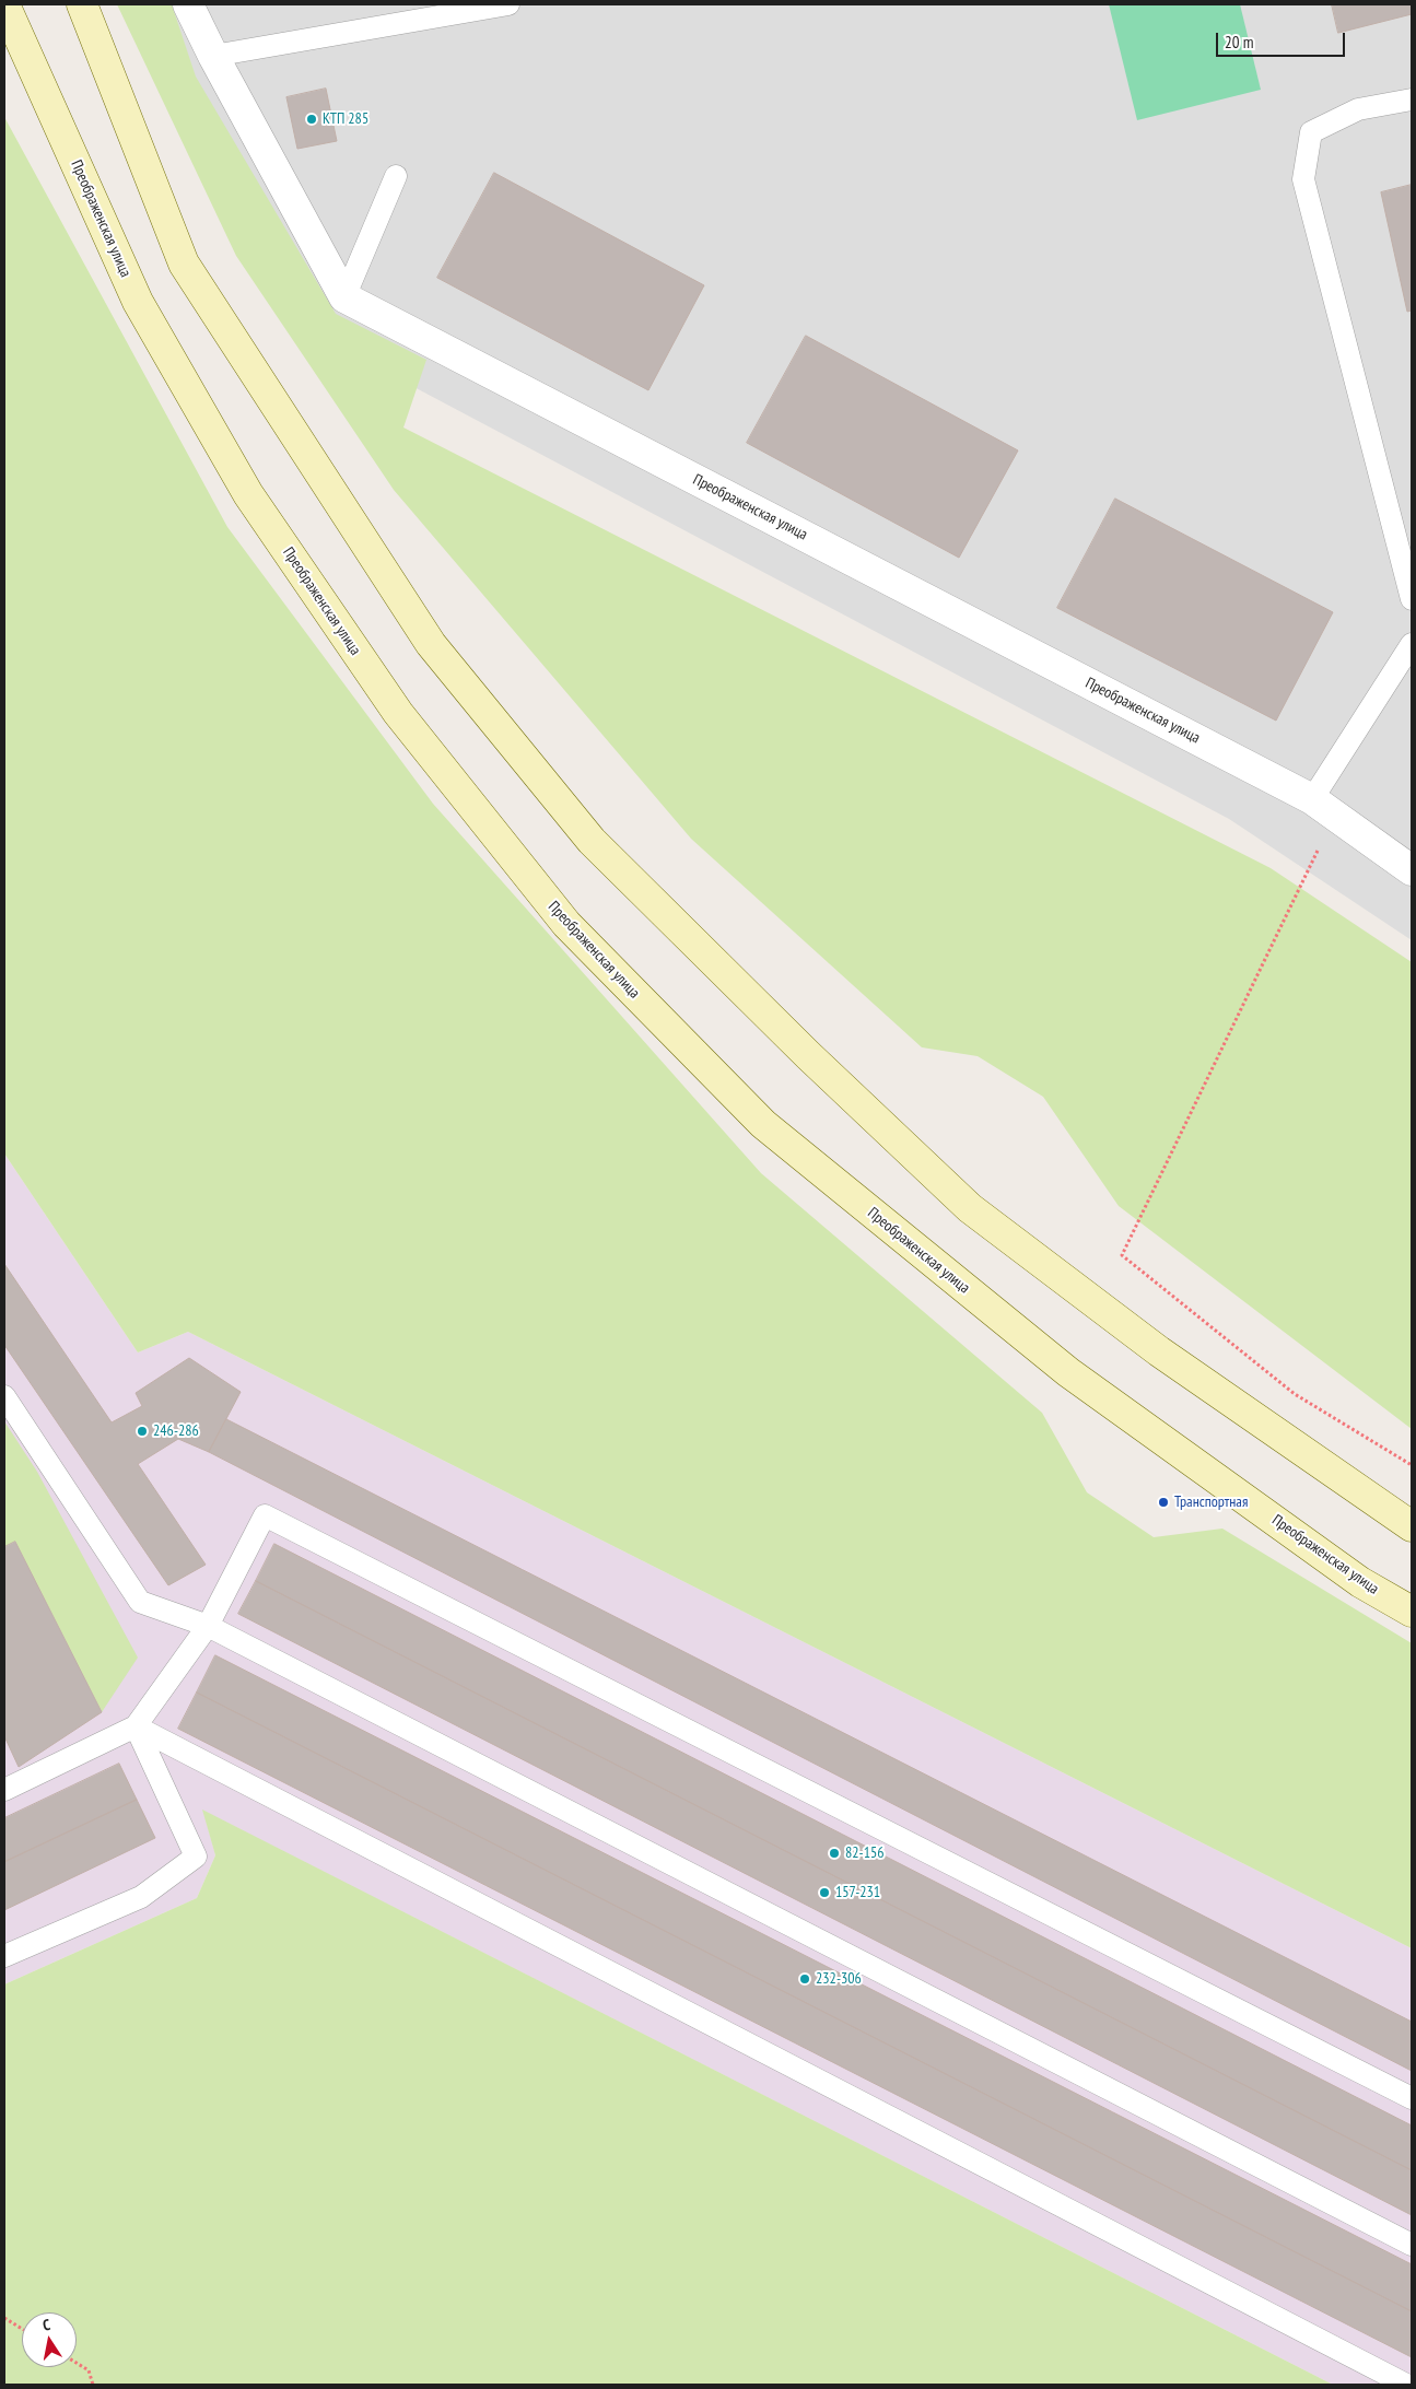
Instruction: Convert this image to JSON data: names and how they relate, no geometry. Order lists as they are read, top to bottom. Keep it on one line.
{"streets":{"main road":["Преображенская улица"]},"places":["КТП 285","246-286","Транспортная","82-156","157-231","232-306"],"scale_bar":"20 m","north":"top"}
